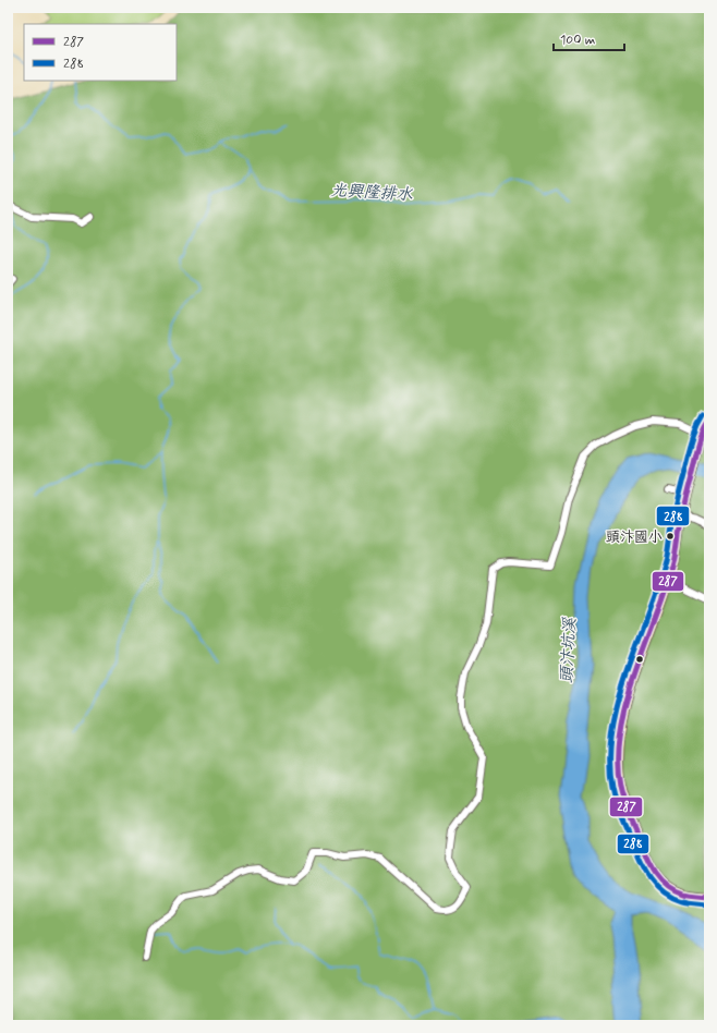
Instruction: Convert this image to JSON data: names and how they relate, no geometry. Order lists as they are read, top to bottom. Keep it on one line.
{"water":["光興隆排水","頭汴坑溪"],"places":["頭汴國小"],"lines":["transit line 288","transit line 287"],"legend":["287","288"],"scale_bar":"100 m"}
